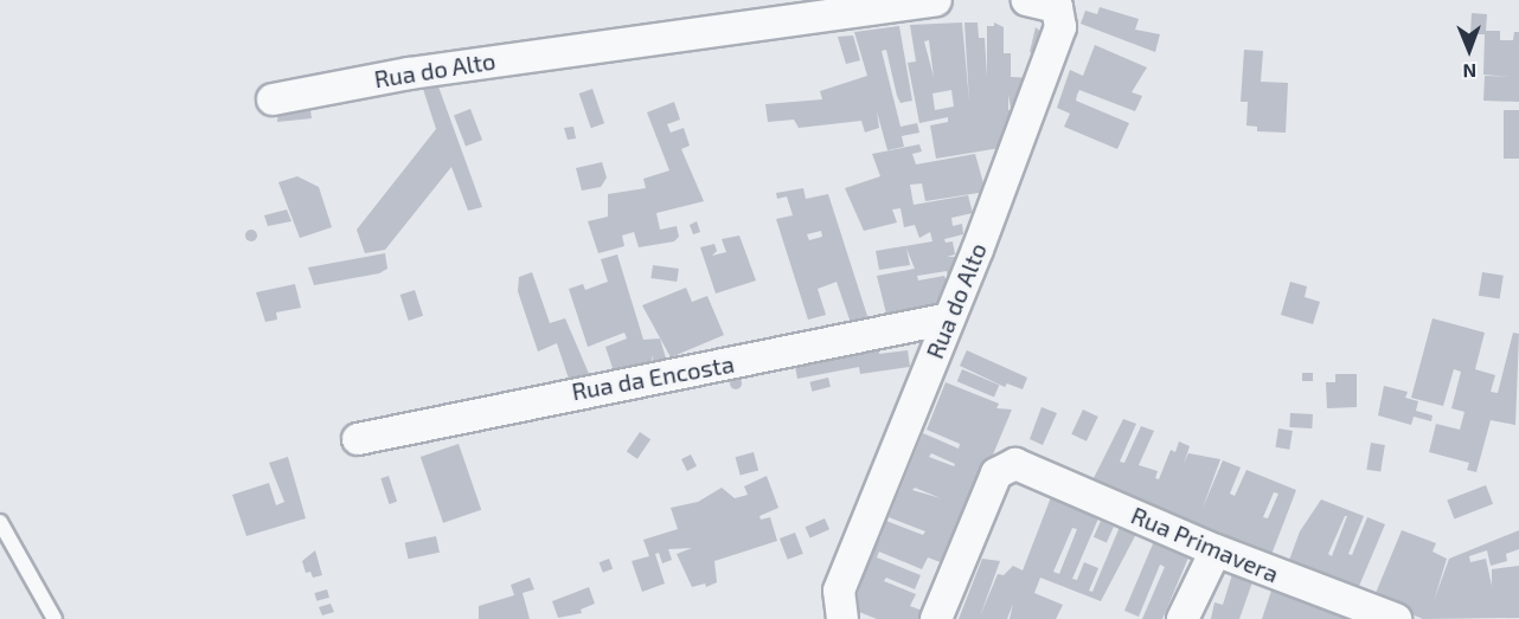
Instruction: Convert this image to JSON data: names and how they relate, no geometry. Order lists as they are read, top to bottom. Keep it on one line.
{"streets":{"street":["Rua do Alto","Rua da Encosta","Rua Primavera"]},"crossings":[["Rua do Alto","Rua da Encosta"]],"north":"bottom"}
